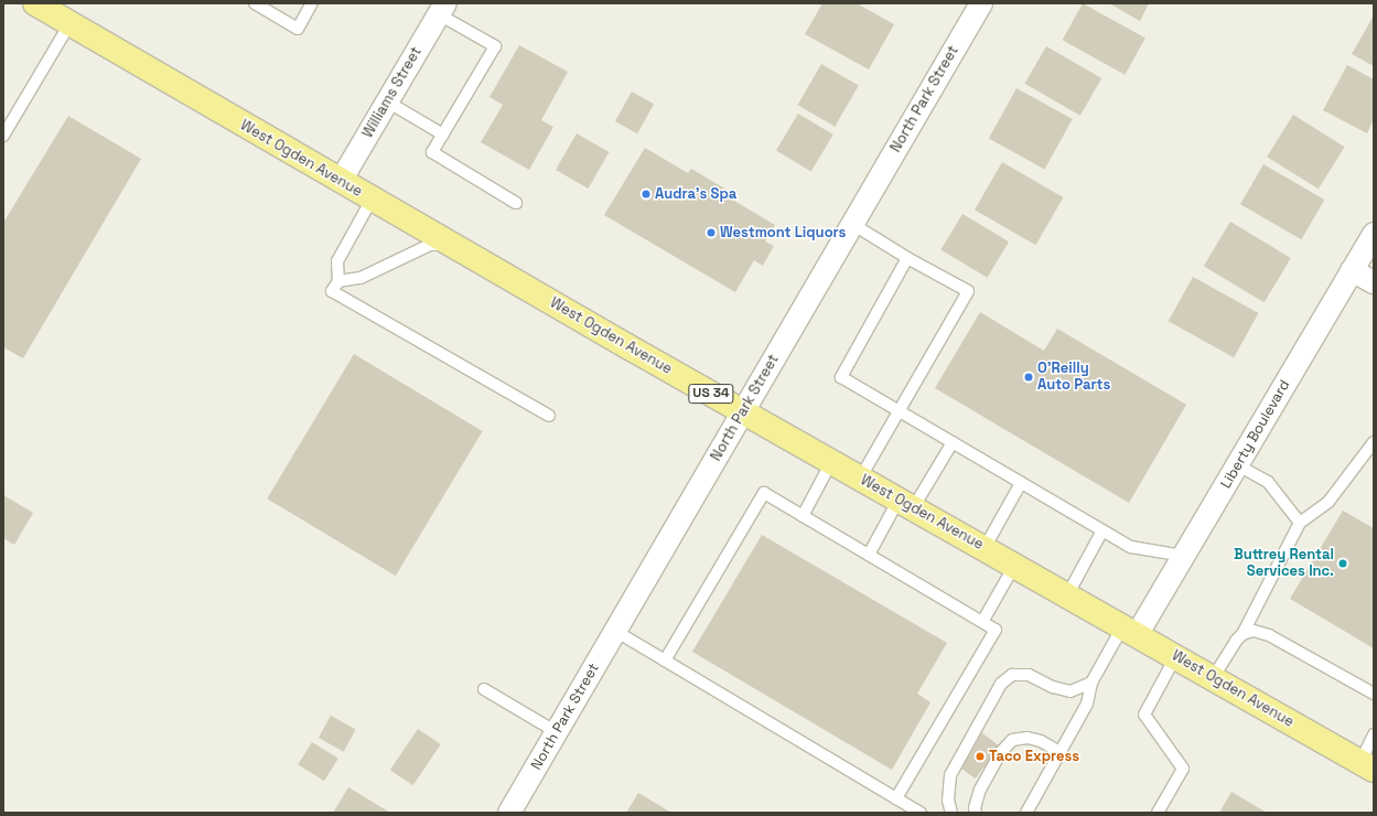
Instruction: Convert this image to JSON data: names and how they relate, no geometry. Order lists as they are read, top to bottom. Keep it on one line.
{"streets":{"main road":["West Ogden Avenue","US 34"],"street":["Williams Street","North Park Street","Liberty Boulevard"]},"crossings":[["Williams Street","West Ogden Avenue"],["North Park Street","West Ogden Avenue"],["West Ogden Avenue","Liberty Boulevard"]],"places":["Audra's Spa","Westmont Liquors","O'Reilly Auto Parts","Buttrey Rental Services Inc.","Taco Express"]}
